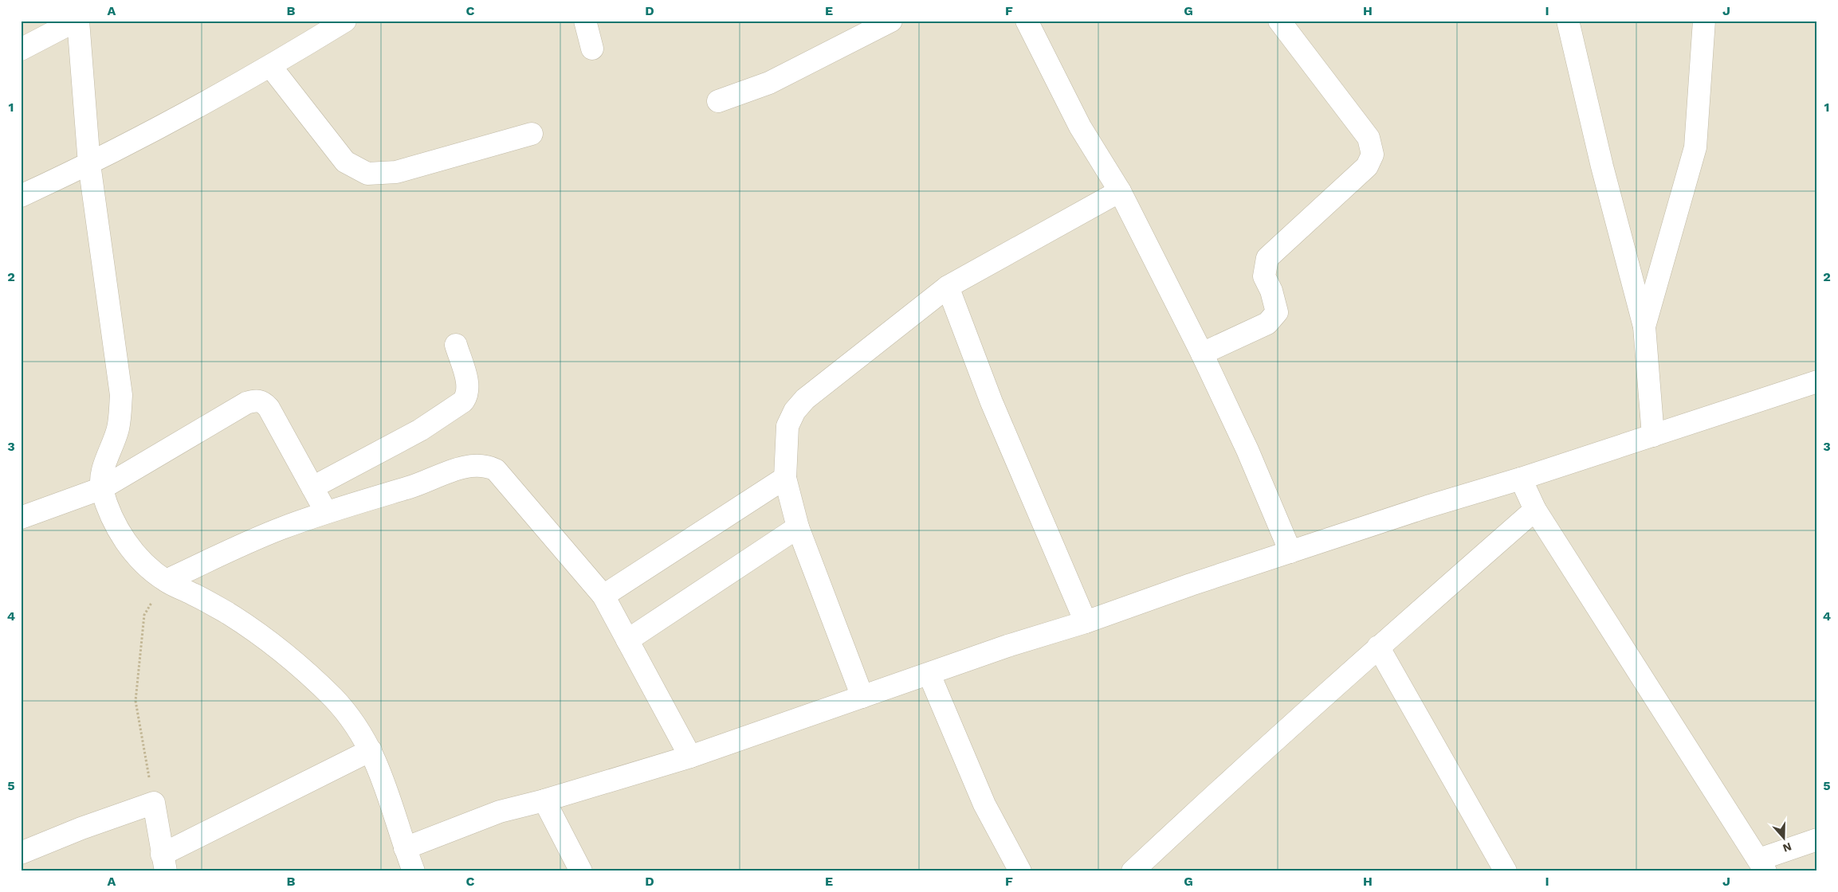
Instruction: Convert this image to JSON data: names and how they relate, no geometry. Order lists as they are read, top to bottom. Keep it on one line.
{"north":"bottom","grid":{"columns":["A","B","C","D","E","F","G","H","I","J"],"rows":["1","2","3","4","5"]}}
